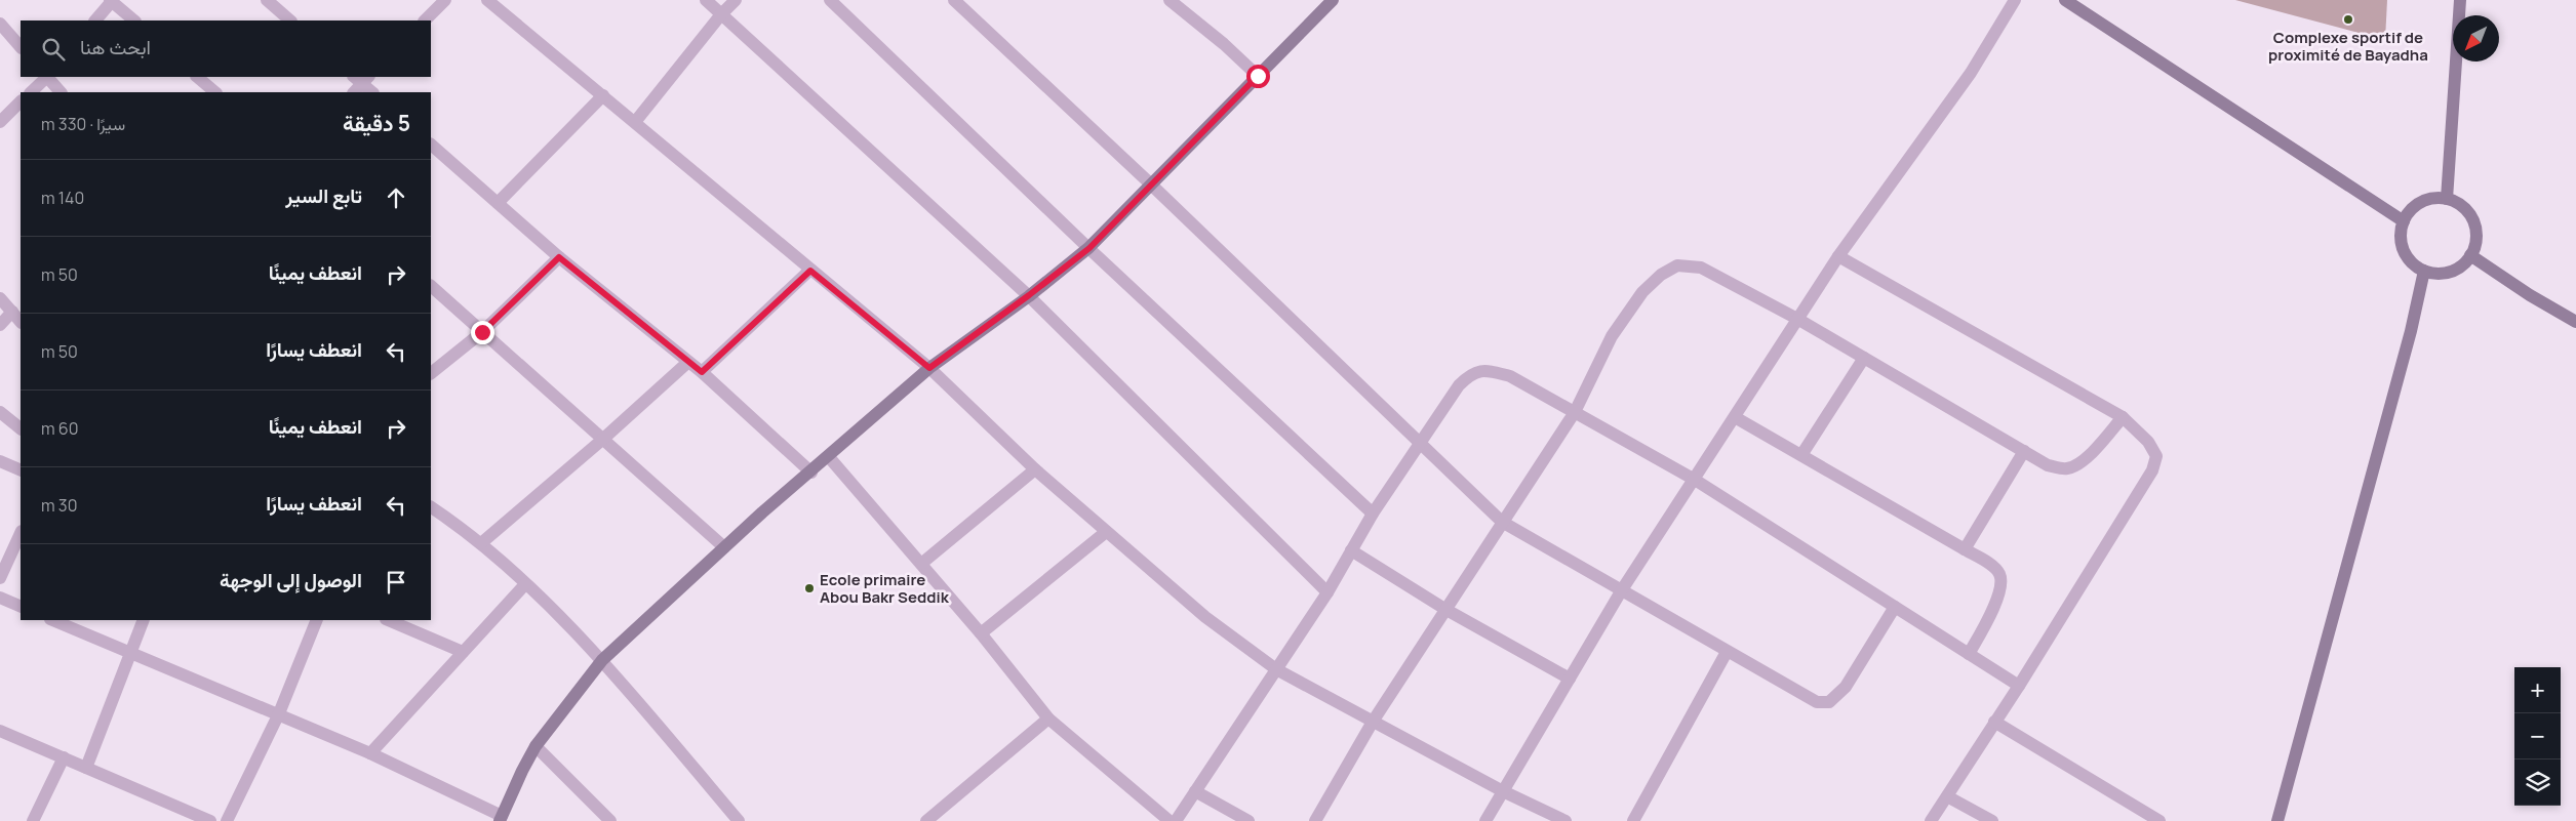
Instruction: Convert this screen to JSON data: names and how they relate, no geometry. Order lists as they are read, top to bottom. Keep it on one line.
{"places":["Complexe sportif de proximité de Bayadha","Ecole primaire Abou Bakr Seddik"],"north":"bottom left","page":{"search":"ابحث هنا","heading":["5 دقيقة","سيرًا · 330 m"],"list":[["تابع السير","140 m"],["انعطف يمينًا","50 m"],["انعطف يسارًا","50 m"],["انعطف يمينًا","60 m"],["انعطف يسارًا","30 m"],"الوصول إلى الوجهة"],"map_buttons":["+","−"]}}
